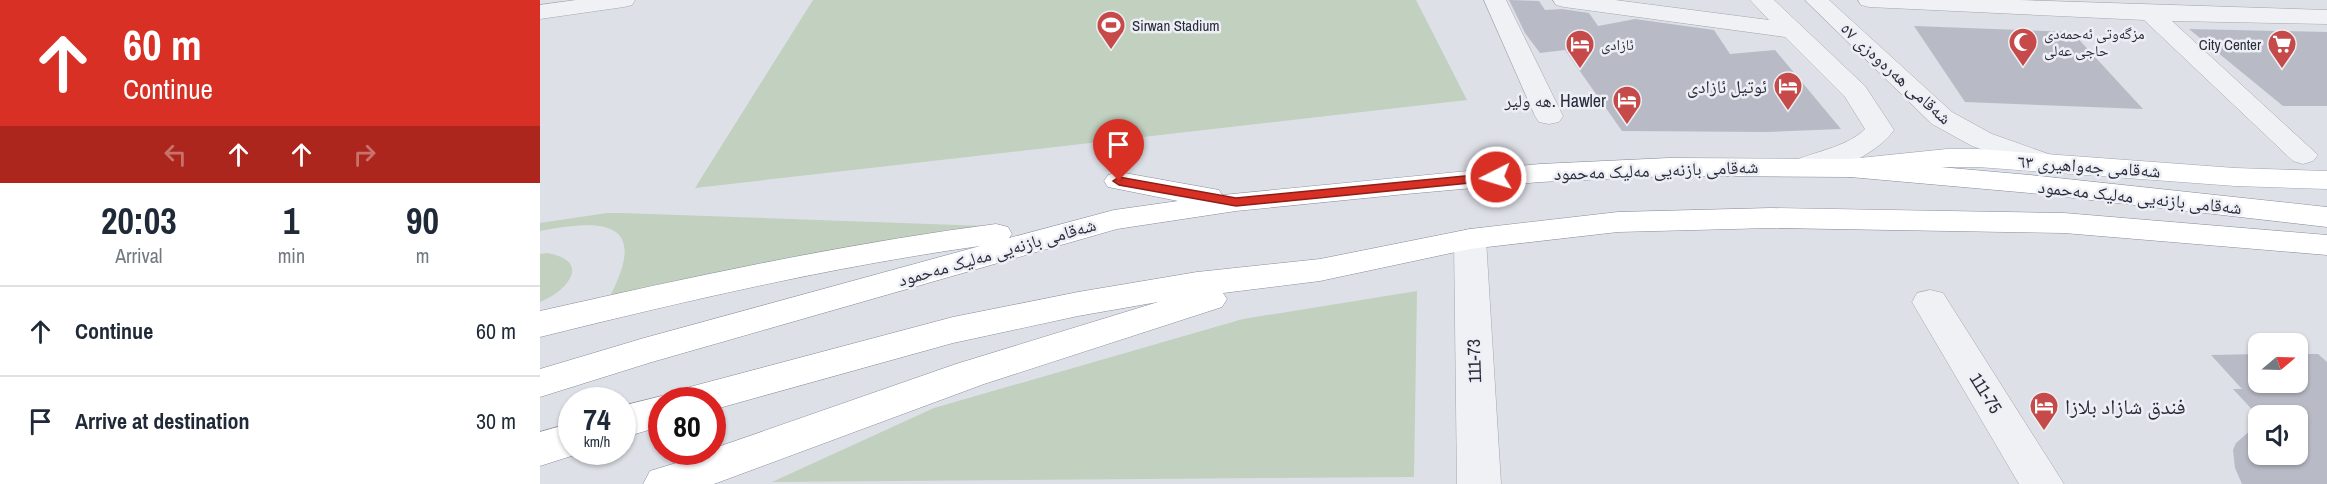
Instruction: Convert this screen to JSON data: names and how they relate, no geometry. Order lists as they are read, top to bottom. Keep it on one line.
{"streets":{"main road":["شەقامی جەواهیری ٦٣","شەقامی بازنەیی مەلیک مەحمود"],"street":["شەقامی هەرەوەزی ٥٧","111-73","111-75"]},"crossings":[["شەقامی هەرەوەزی ٥٧","شەقامی جەواهیری ٦٣"],["شەقامی جەواهیری ٦٣","شەقامی بازنەیی مەلیک مەحمود"],["شەقامی بازنەیی مەلیک مەحمود","111-73"]],"places":{"sports":["Sirwan Stadium"],"mosque":["مزگەوتی ئەحمەدی حاجی عەلی"],"hotel":["ئازادی","ئوتیل ئازادی","هه ولير. Hawler","فندق شازاد بلازا"],"supermarket":["City Center"]},"north":"right","page":{"turn":["60 m","Continue"],"eta":["20:03","Arrival","1","min","90","m"],"list":[{"name":"Continue","value":"60 m"},{"name":"Arrive at destination","value":"30 m"}],"speed":"74 km/h","limit":"80"}}
